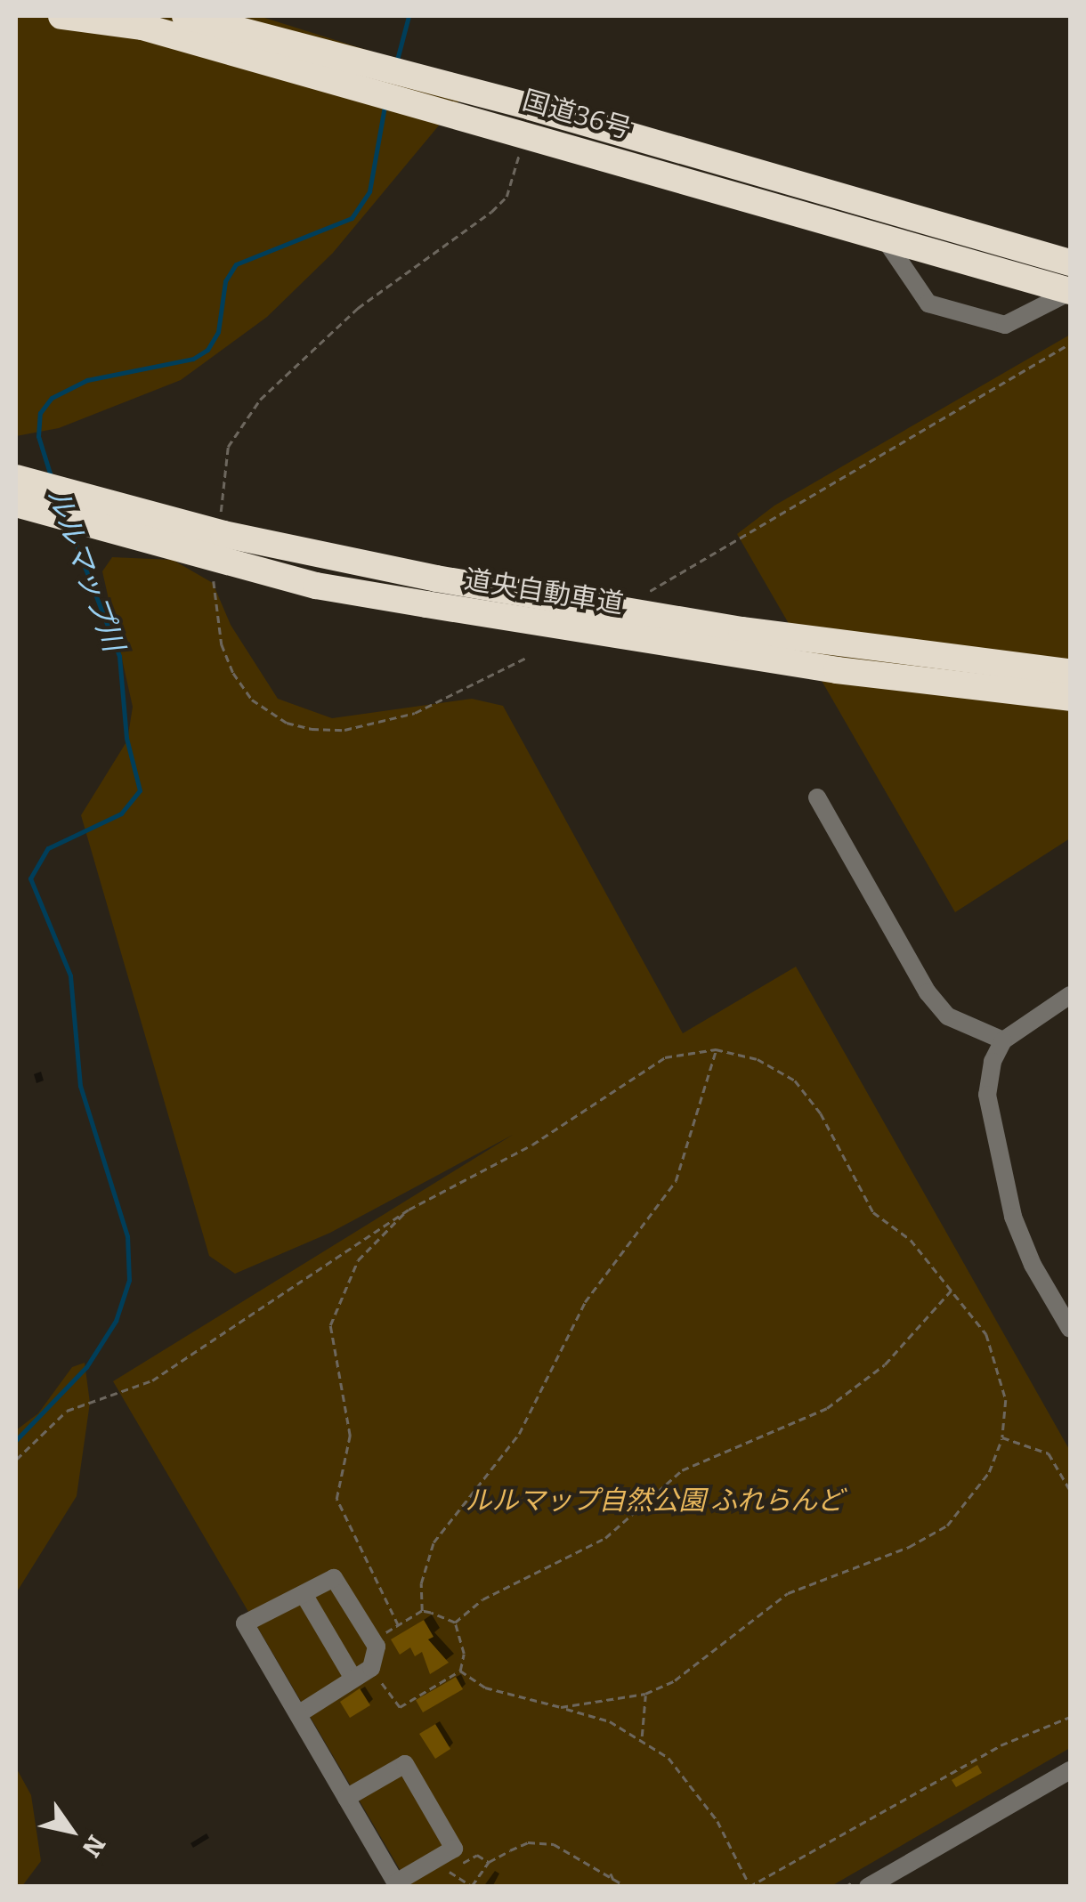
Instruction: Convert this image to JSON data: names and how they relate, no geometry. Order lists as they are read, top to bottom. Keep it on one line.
{"streets":{"highway":["国道36号","道央自動車道"]},"water":["ルルマップ川"],"parks":["ルルマップ自然公園 ふれらんど"],"north":"bottom right"}
